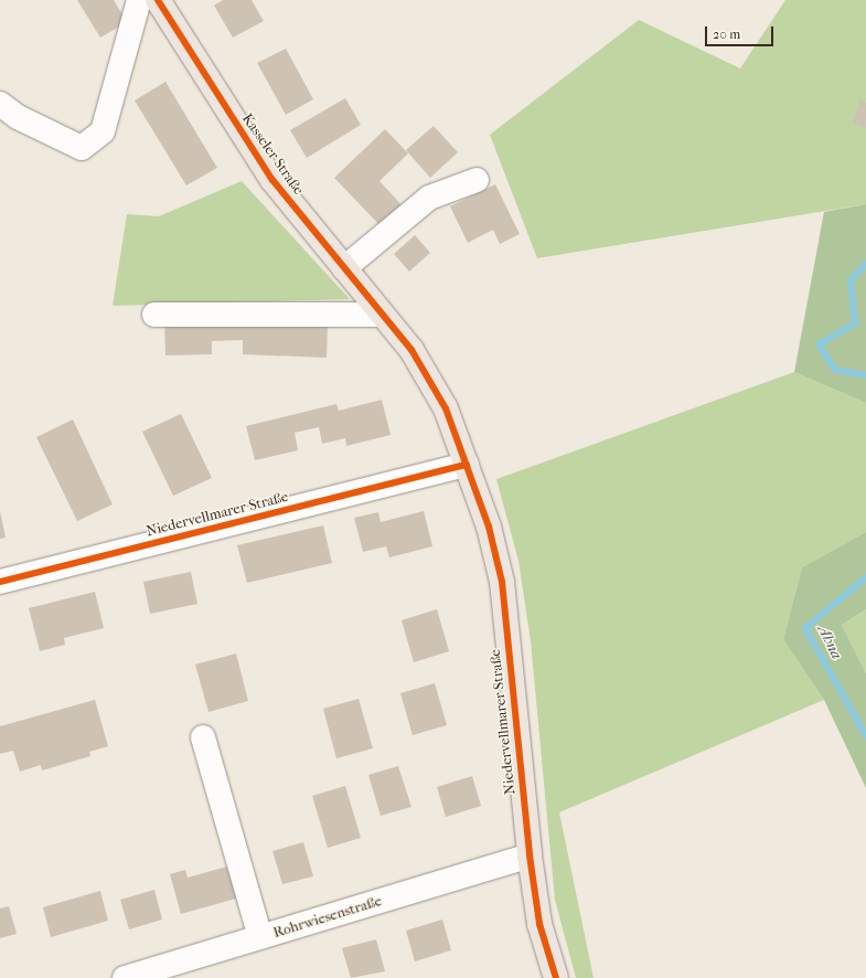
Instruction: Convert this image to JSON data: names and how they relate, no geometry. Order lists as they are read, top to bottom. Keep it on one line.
{"streets":{"main road":["Kasseler Straße","Niedervellmarer Straße"],"street":["Rohrwiesenstraße"]},"crossings":[["Kasseler Straße","Niedervellmarer Straße"],["Niedervellmarer Straße","Rohrwiesenstraße"]],"water":["Ahna"],"scale_bar":"20 m"}
